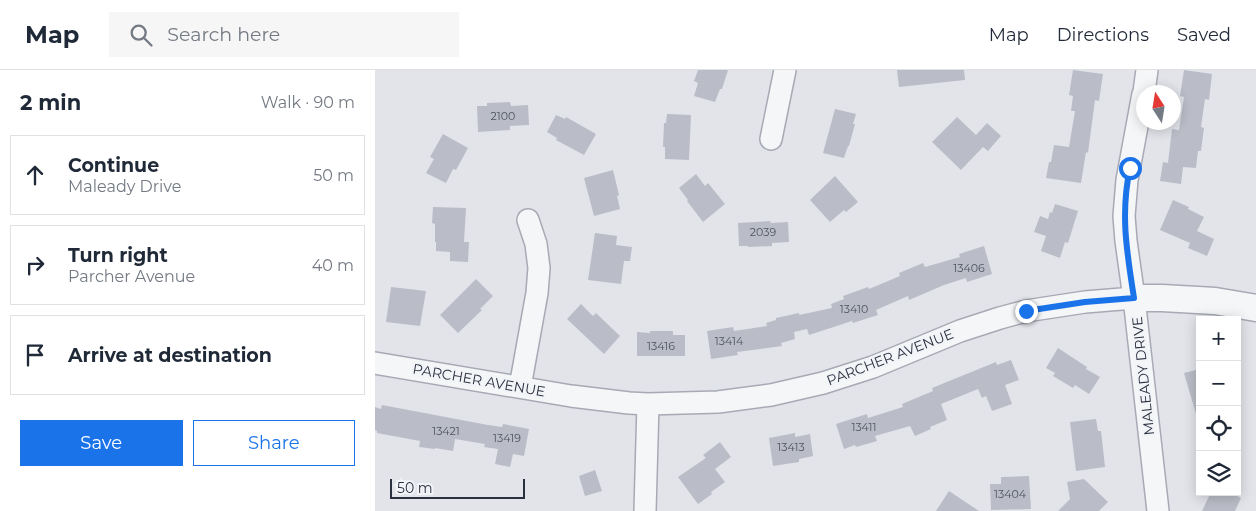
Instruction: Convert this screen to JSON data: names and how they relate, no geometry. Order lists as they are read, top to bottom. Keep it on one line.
{"streets":{"street":["PARCHER AVENUE","MALEADY DRIVE"]},"crossings":[["PARCHER AVENUE","MALEADY DRIVE"]],"house_numbers":["2100","2039","13406","13410","13414","13416","13411","13421","13419","13413","13404"],"scale_bar":"50 m","north":"top","page":{"header":"Map","search":"Search here","nav":["Map","Directions","Saved"],"heading":["2 min","Walk · 90 m"],"list":[["Continue","Maleady Drive","50 m"],["Turn right","Parcher Avenue","40 m"],"Arrive at destination"],"map_buttons":["+","−"],"buttons":["Save","Share"],"scale":"50 m"}}
